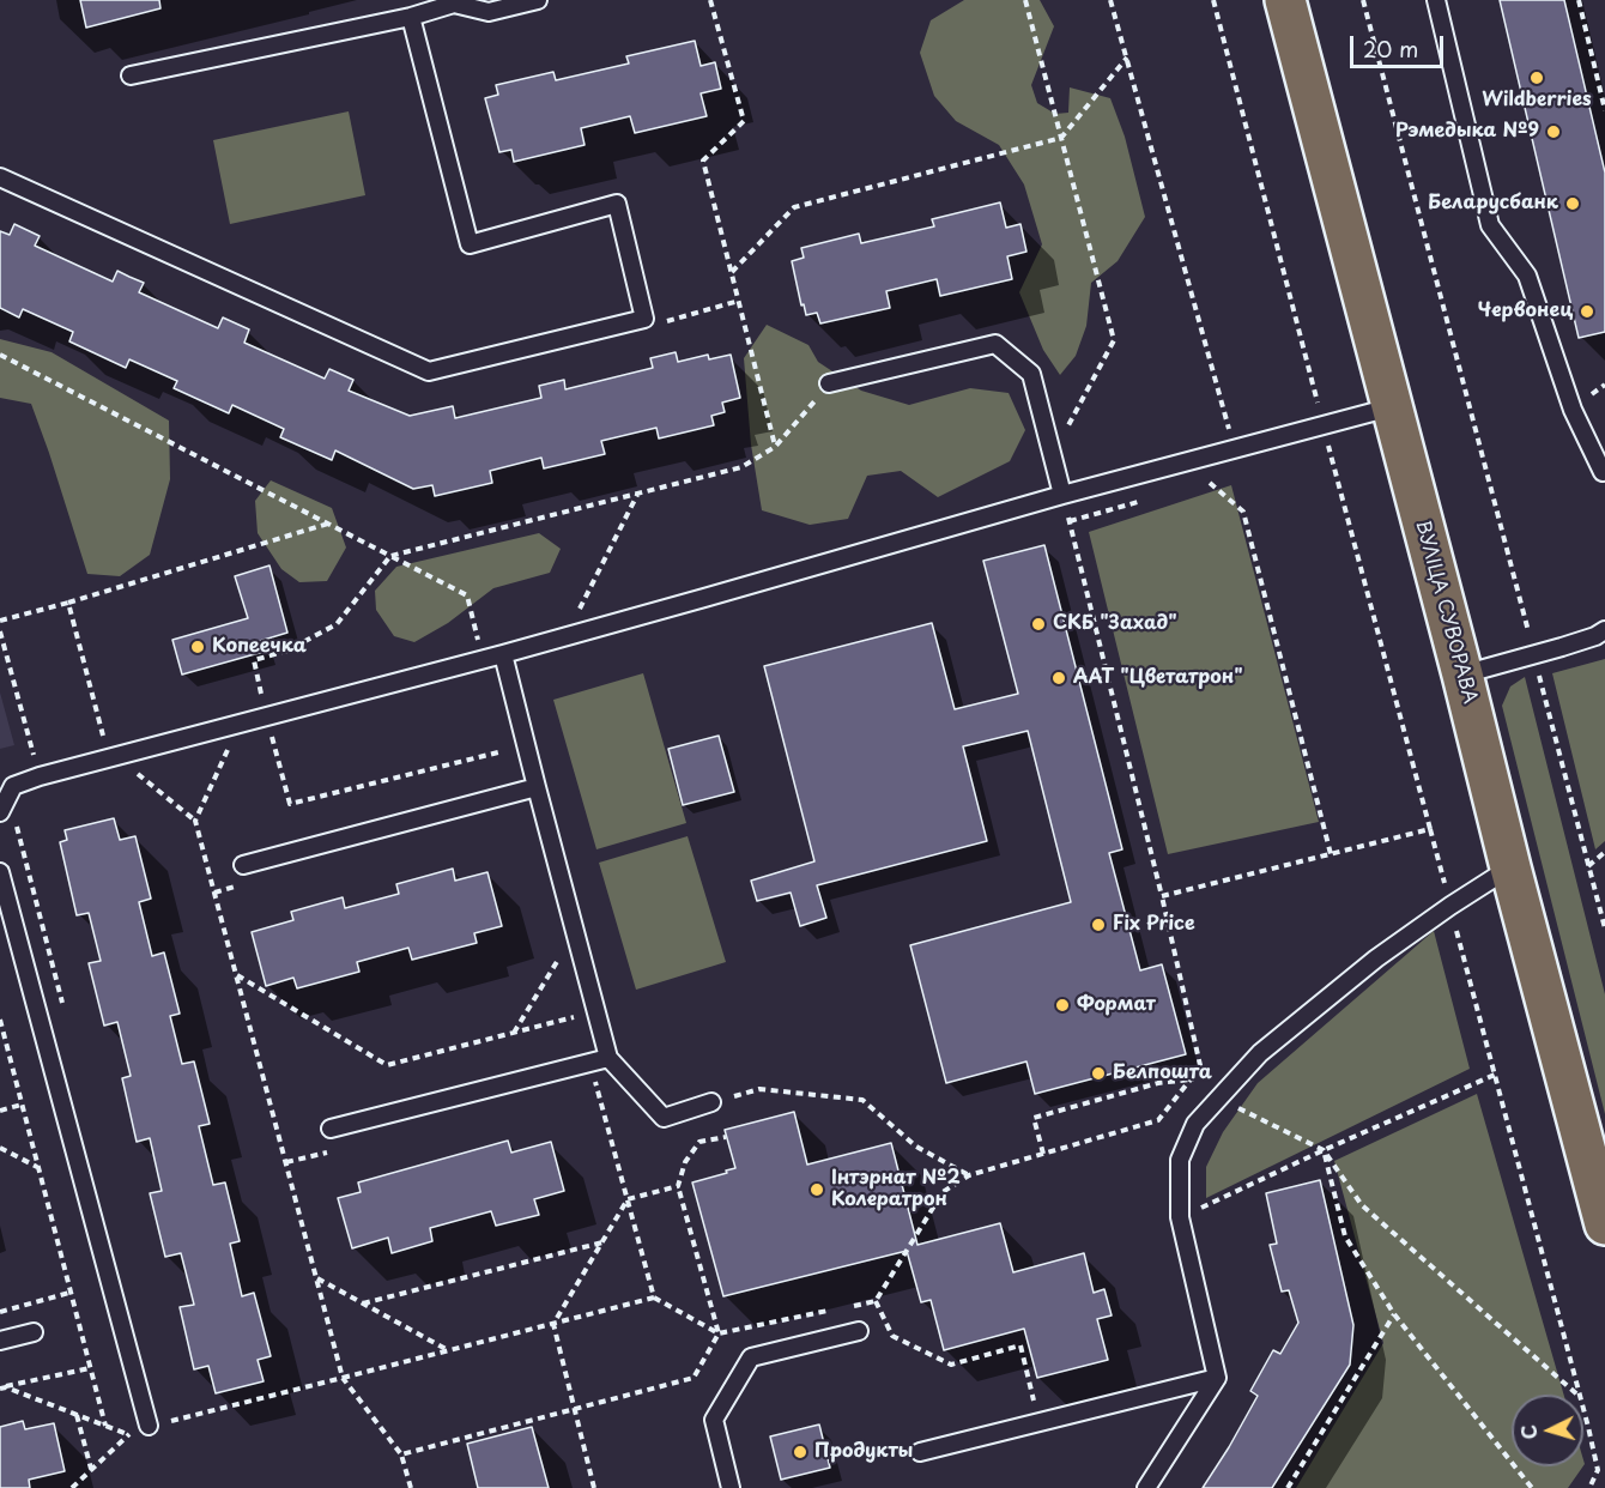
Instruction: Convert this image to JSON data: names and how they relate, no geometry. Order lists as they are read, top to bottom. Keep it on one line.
{"streets":{"main road":["ВУЛІЦА СУВОРАВА"]},"places":["Wildberries","Рэмедыка №9","Беларусбанк","Червонец","СКБ \"Захад\"","Копеечка","ААТ \"Цветатрон\"","Fix Price","Формат","Белпошта","Інтэрнат №2 Колератрон","Продукты"],"scale_bar":"20 m","north":"left"}
